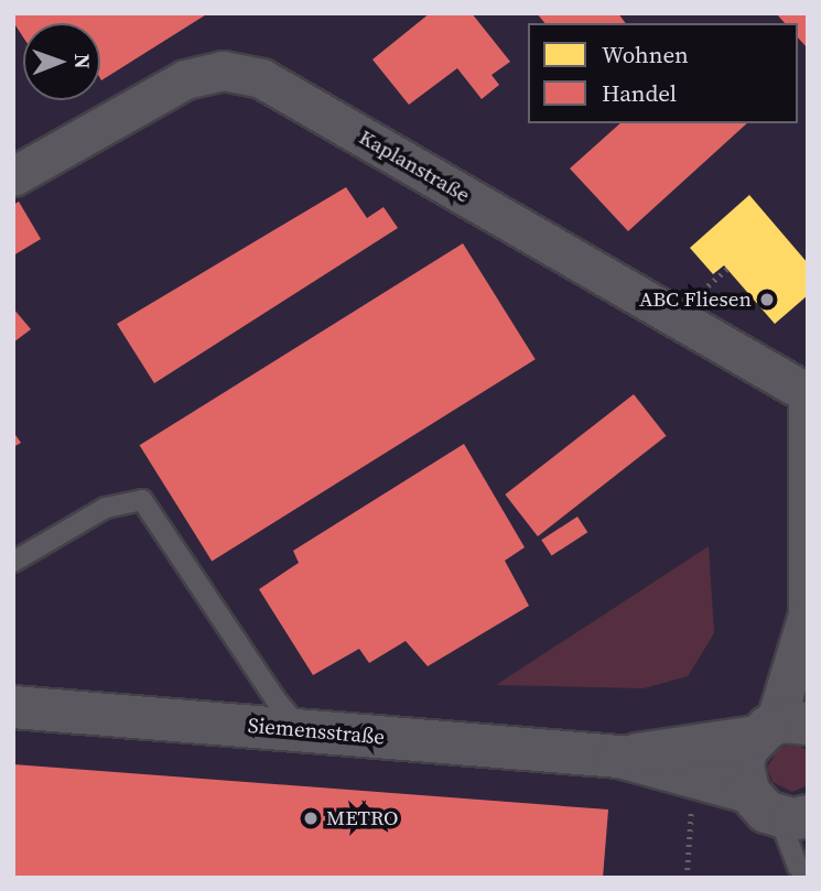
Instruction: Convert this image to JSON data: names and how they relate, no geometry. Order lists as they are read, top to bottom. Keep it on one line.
{"streets":{"street":["Kaplanstraße","Siemensstraße"]},"crossings":[["Kaplanstraße","Siemensstraße"]],"places":["ABC Fliesen","METRO"],"legend":["Wohnen","Handel"],"north":"right"}
